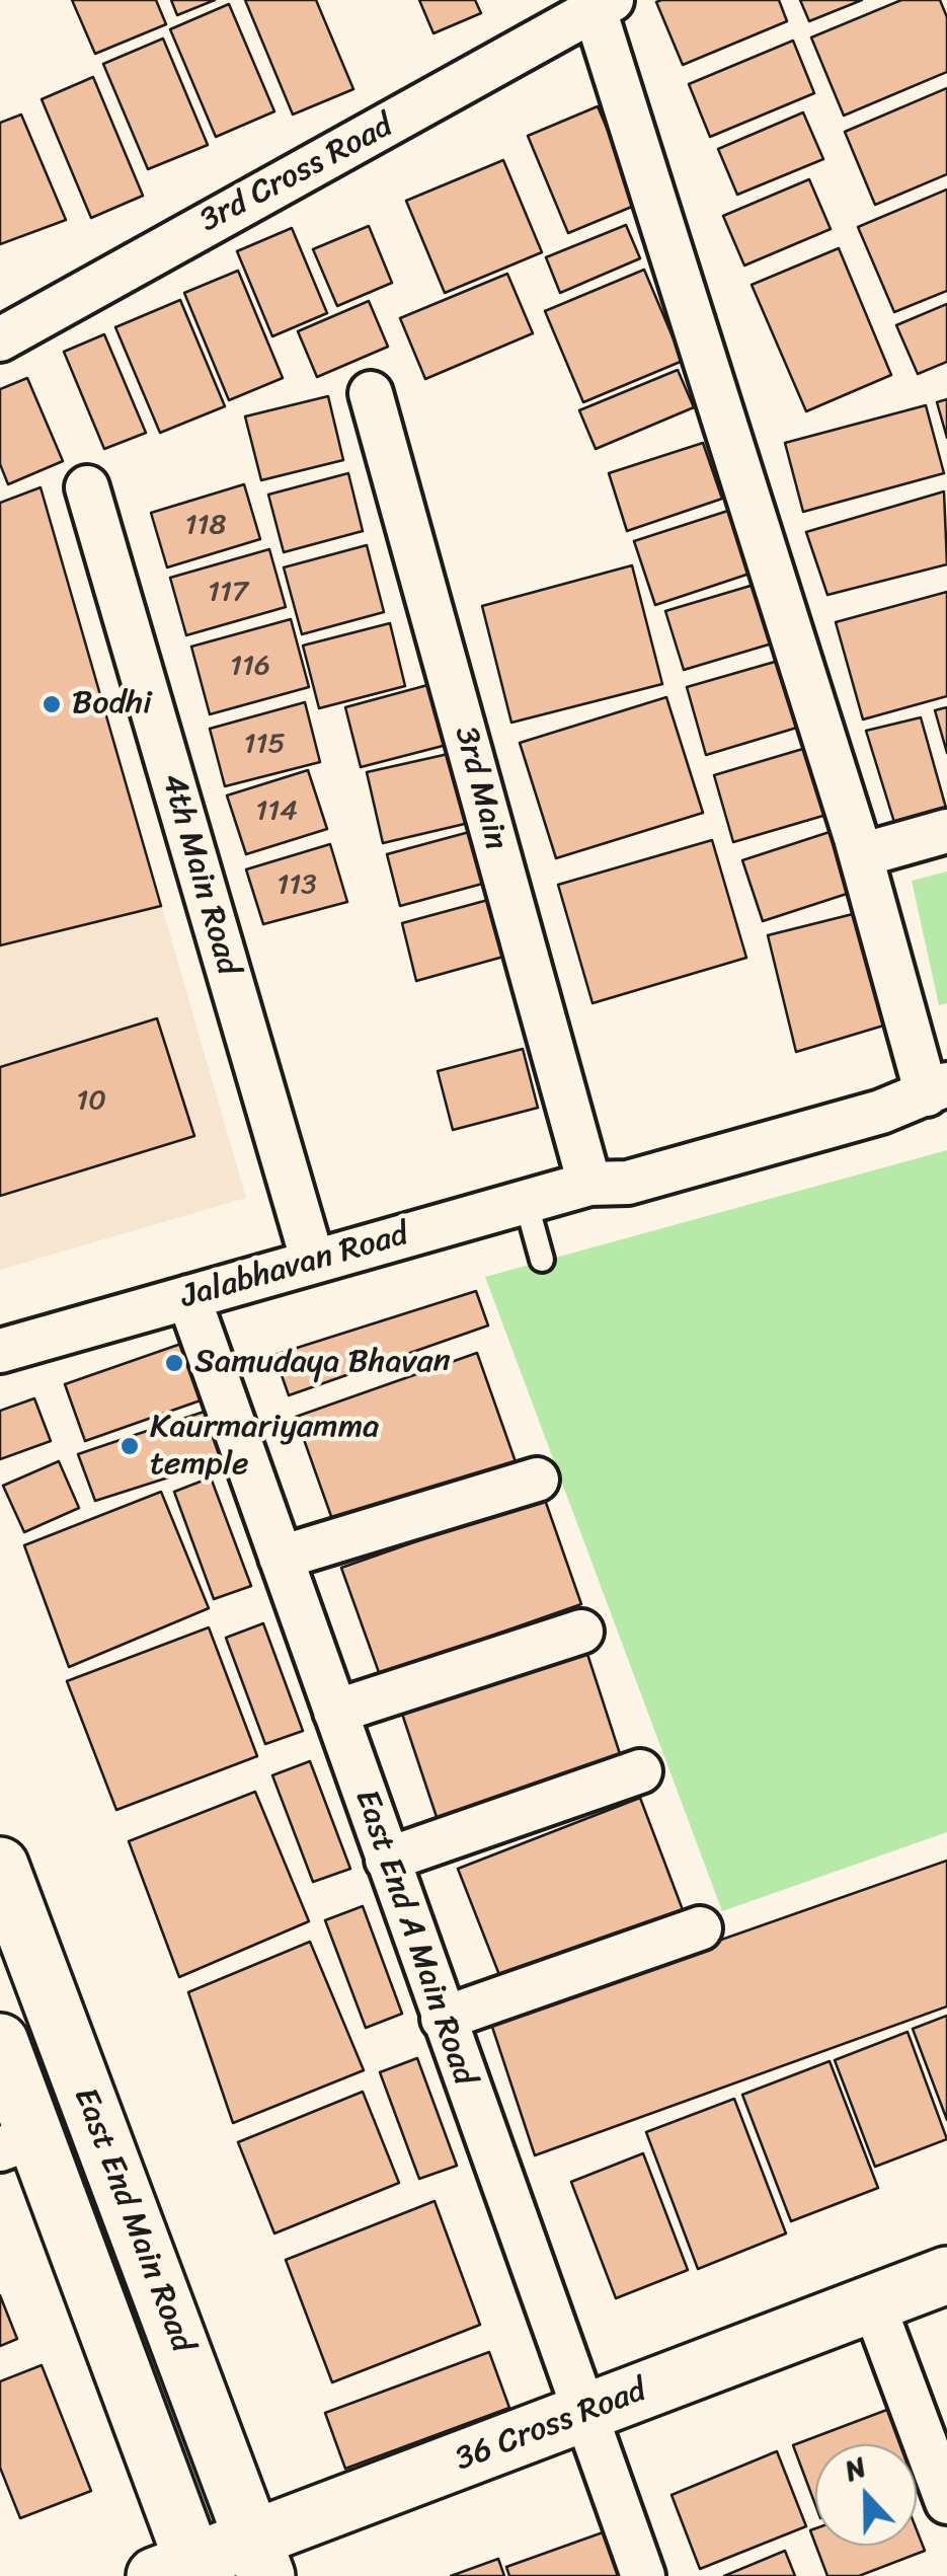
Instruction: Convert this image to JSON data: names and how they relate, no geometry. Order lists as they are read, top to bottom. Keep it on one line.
{"streets":{"street":["3rd Cross Road","3rd Main","4th Main Road","Jalabhavan Road","East End A Main Road","East End Main Road","36 Cross Road"]},"crossings":[["3rd Main","Jalabhavan Road"],["4th Main Road","Jalabhavan Road"],["Jalabhavan Road","East End A Main Road"],["East End A Main Road","36 Cross Road"],["East End Main Road","36 Cross Road"]],"places":["Bodhi","Samudaya Bhavan","Kaurmariyamma temple"],"house_numbers":["118","117","116","115","114","113","10"],"north":"top"}
